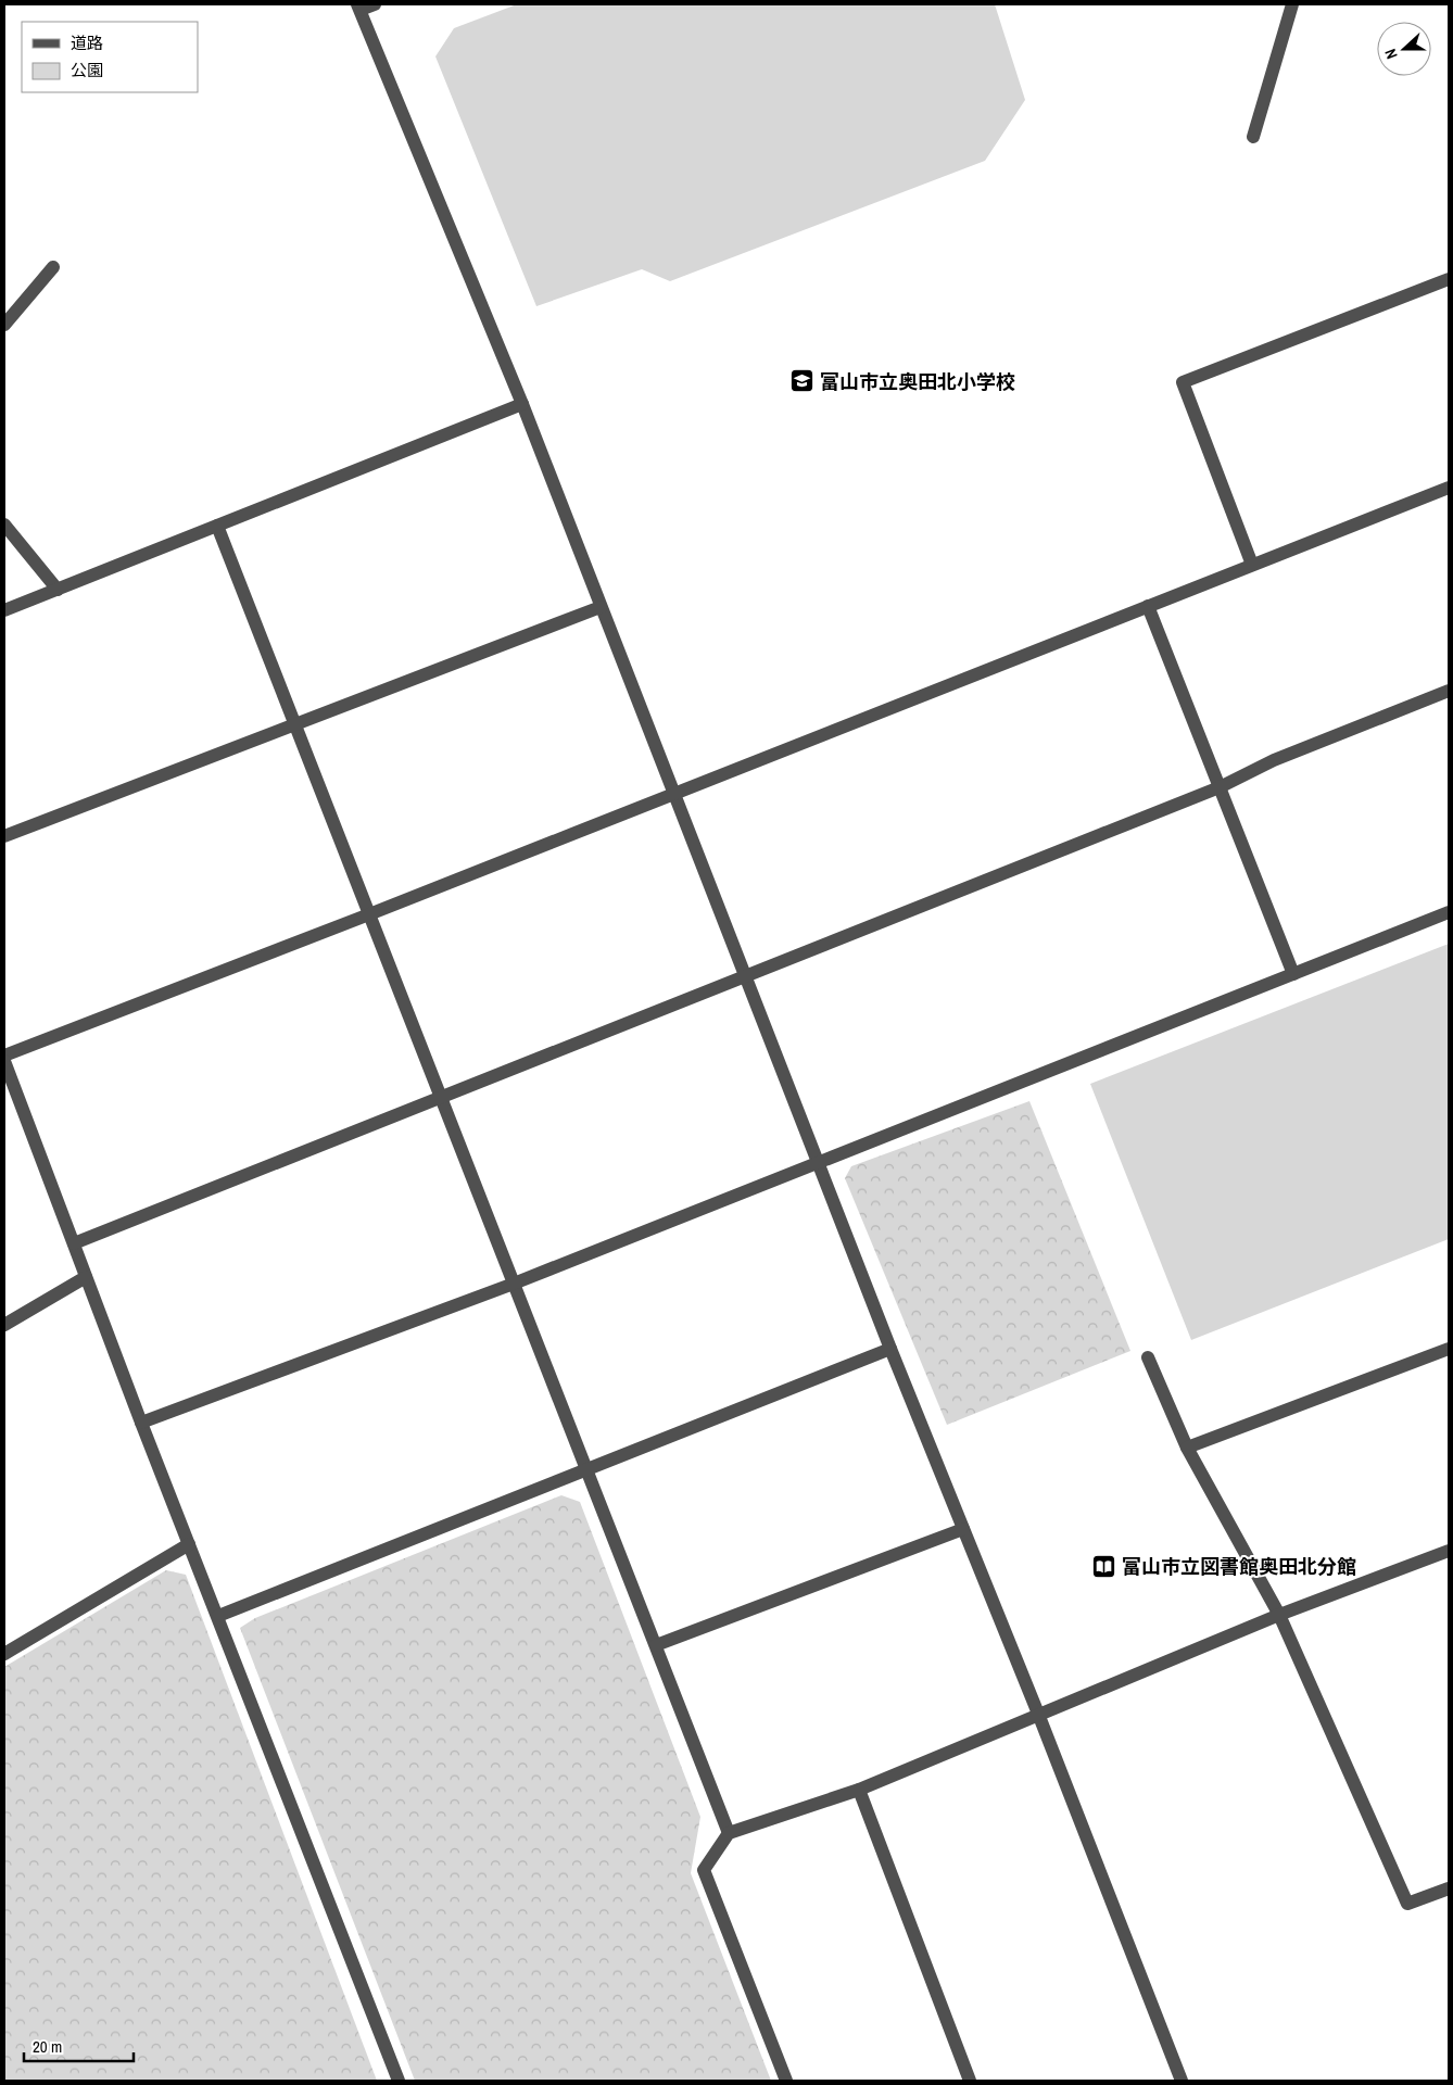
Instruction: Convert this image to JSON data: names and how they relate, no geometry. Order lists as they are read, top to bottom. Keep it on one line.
{"places":{"school or university":["富山市立奥田北小学校"],"library":["富山市立図書館奥田北分館"]},"legend":["道路","公園"],"scale_bar":"20 m","north":"left"}
